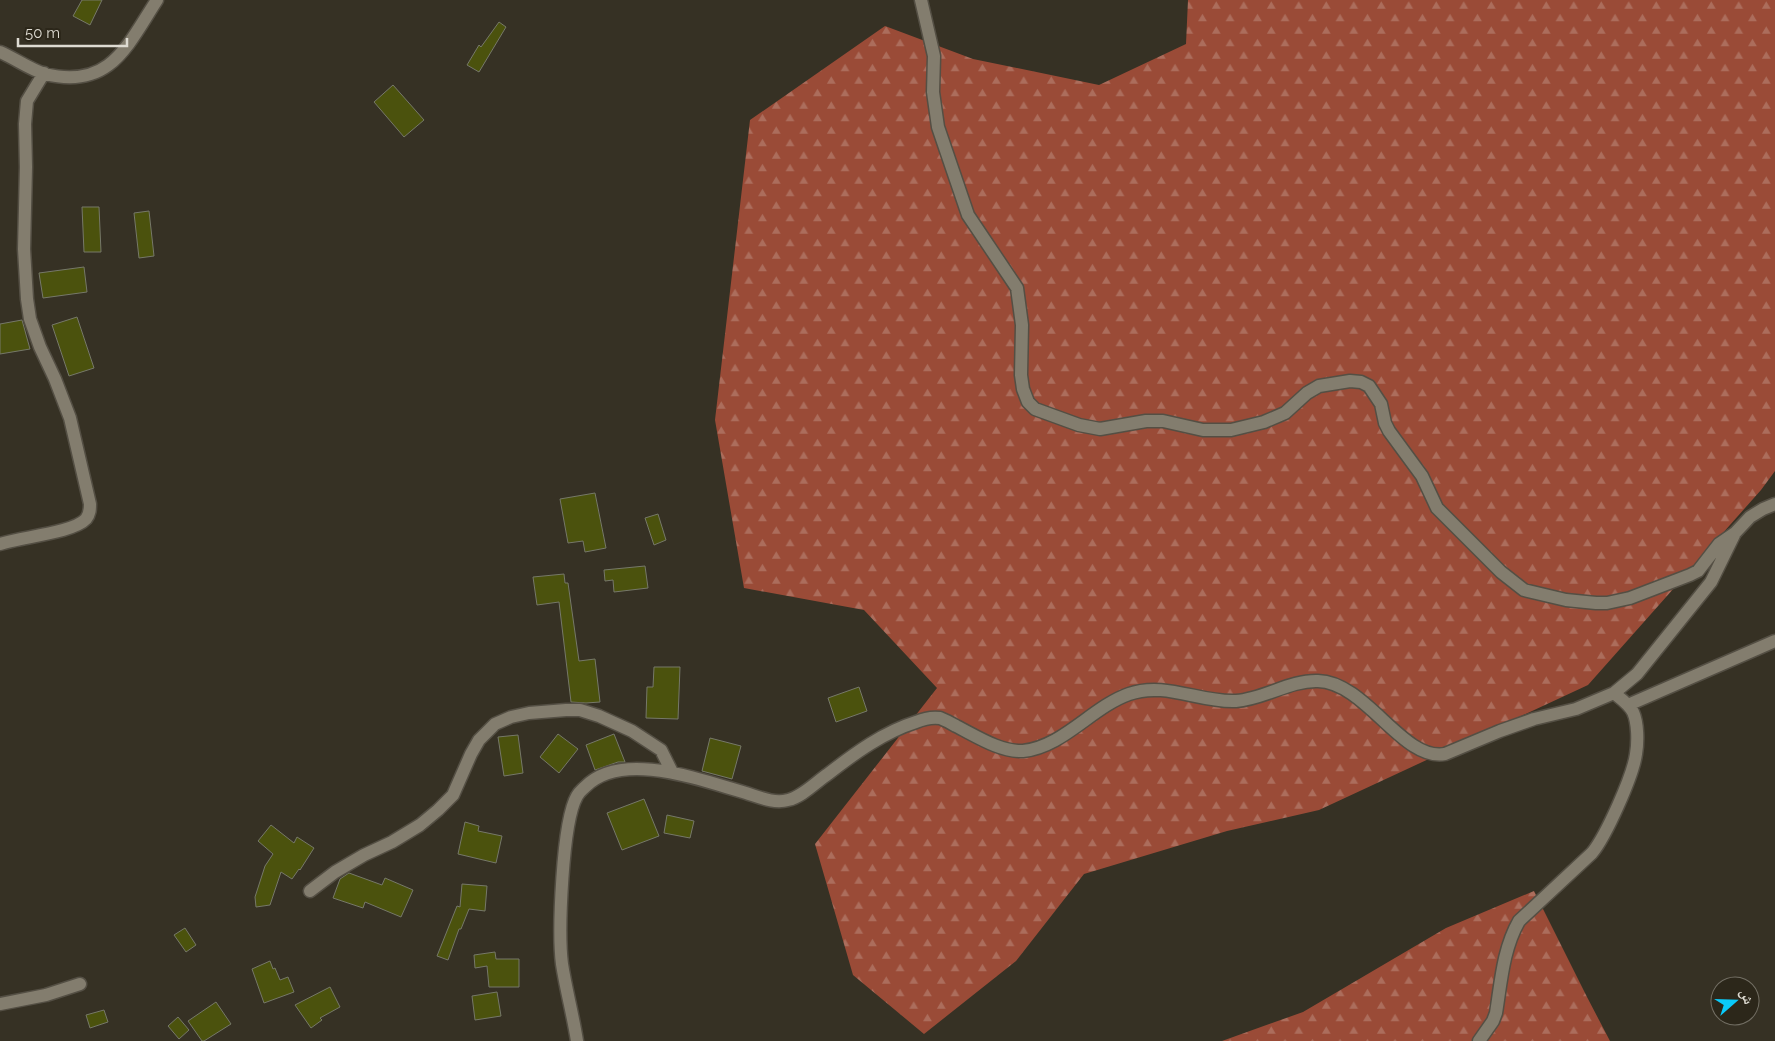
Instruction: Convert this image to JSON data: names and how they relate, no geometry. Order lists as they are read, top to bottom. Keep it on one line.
{"scale_bar":"50 m","north":"right"}
